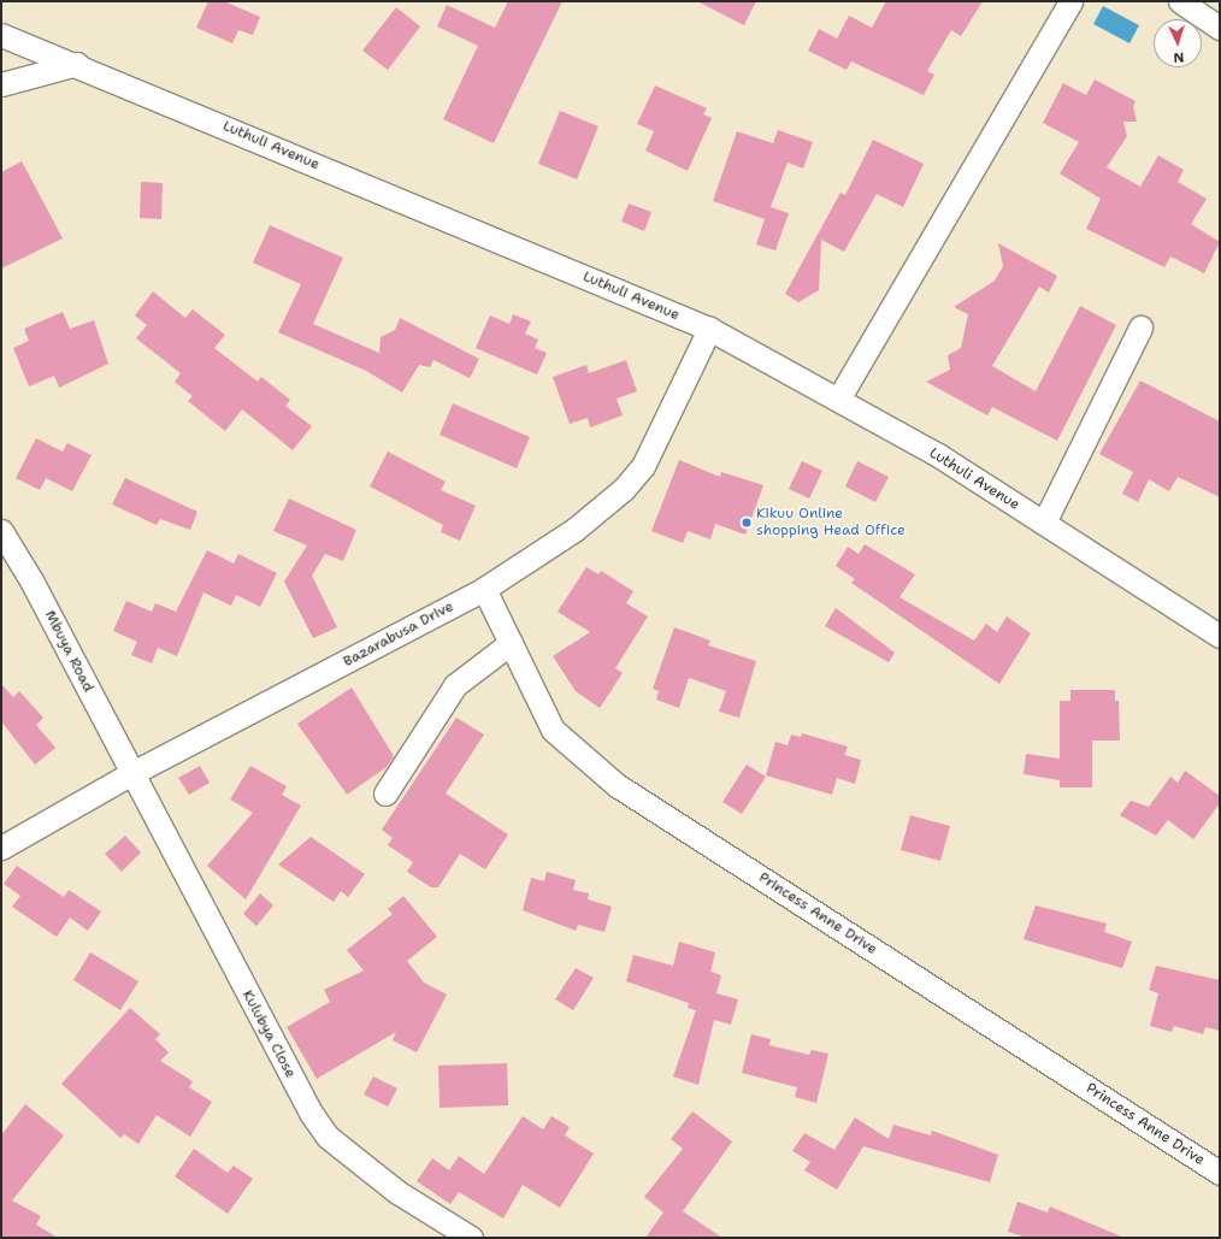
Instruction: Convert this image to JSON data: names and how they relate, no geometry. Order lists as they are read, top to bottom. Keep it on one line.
{"streets":{"street":["Luthuli Avenue","Bazarabusa Drive","Mbuya Road","Princess Anne Drive","Kulubya Close"]},"crossings":[["Luthuli Avenue","Bazarabusa Drive"],["Bazarabusa Drive","Mbuya Road"],["Bazarabusa Drive","Princess Anne Drive"],["Bazarabusa Drive","Kulubya Close"],["Mbuya Road","Kulubya Close"]],"places":["Kikuu Online shopping Head Office"],"north":"bottom"}
